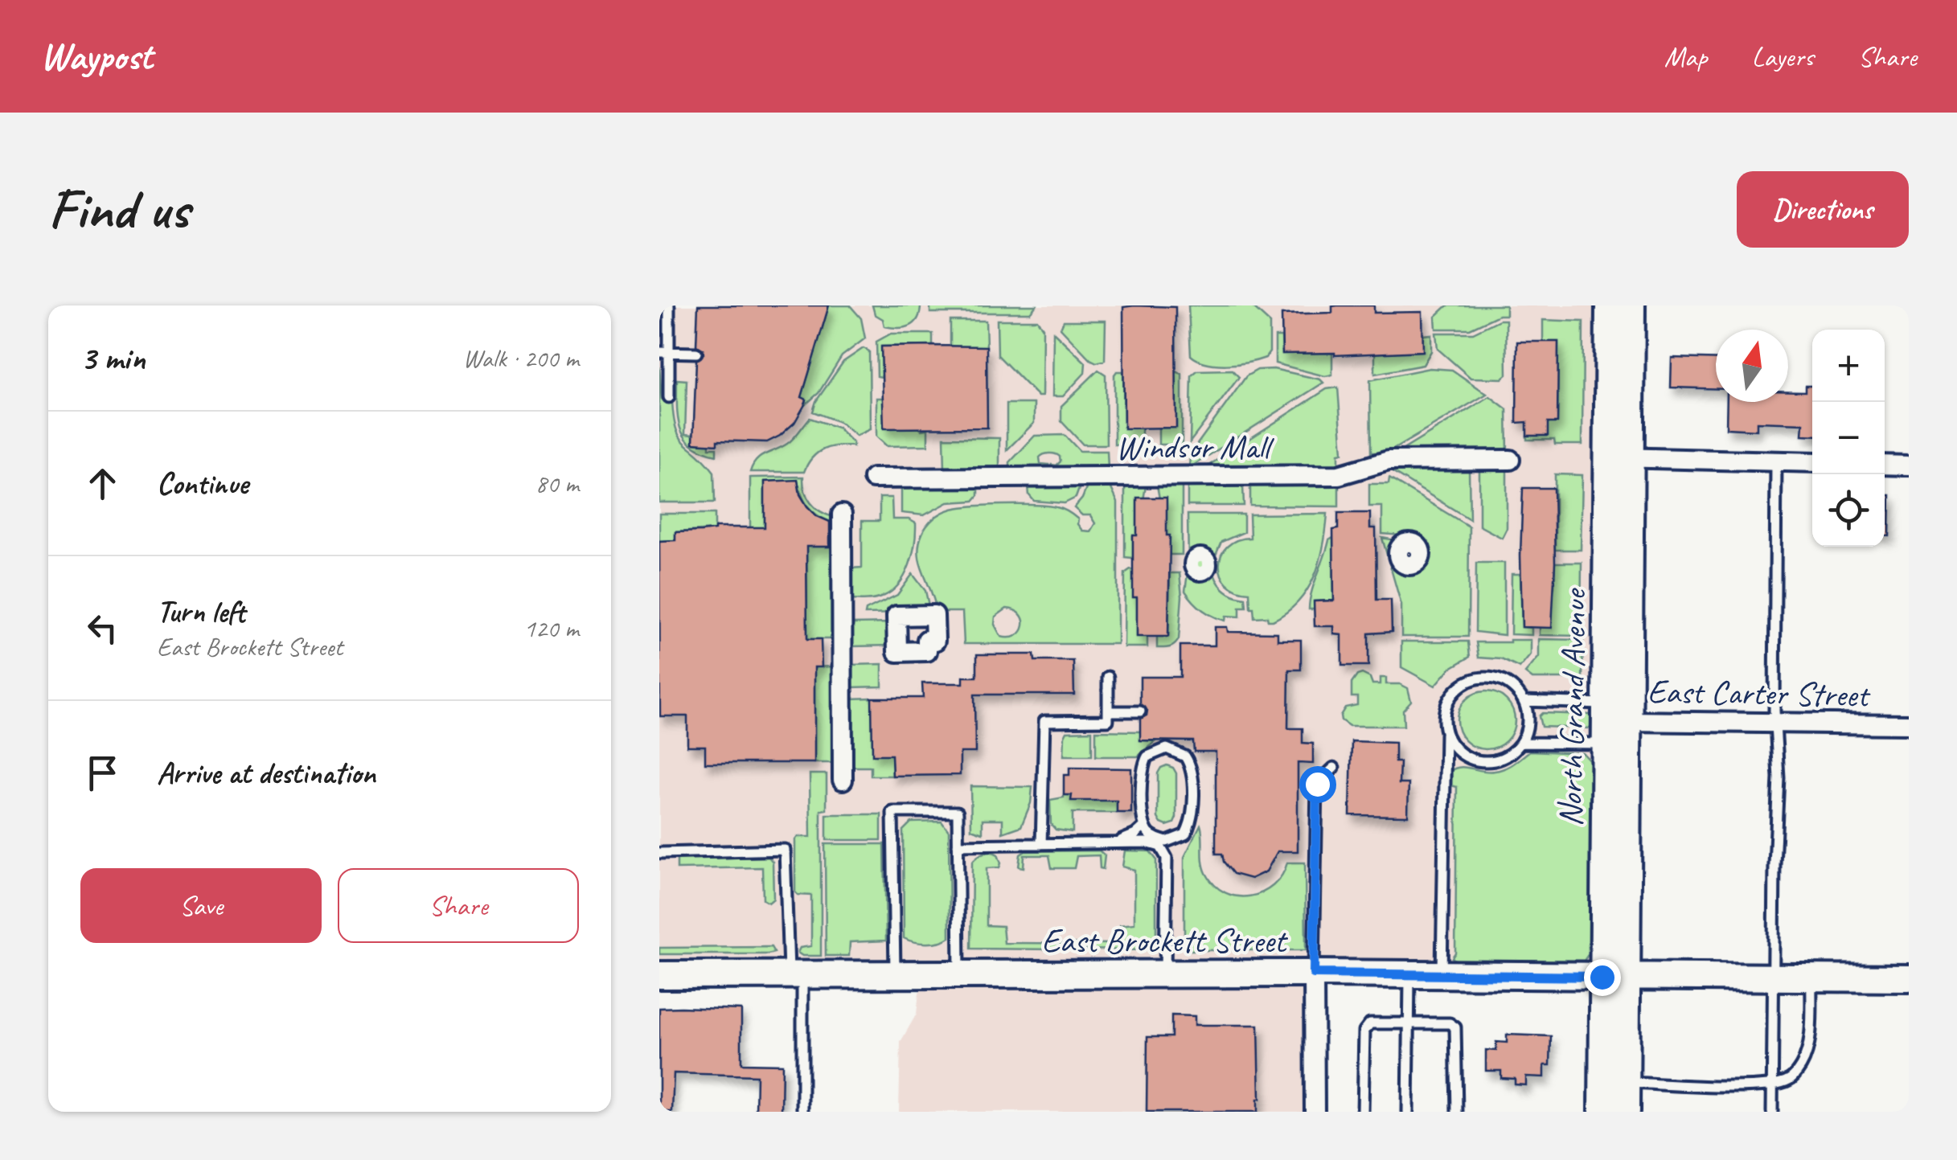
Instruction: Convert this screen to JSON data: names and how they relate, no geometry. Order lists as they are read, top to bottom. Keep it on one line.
{"streets":{"street":["Windsor Mall","East Carter Street","North Grand Avenue","East Brockett Street"]},"crossings":[["East Carter Street","North Grand Avenue"],["North Grand Avenue","East Brockett Street"]],"north":"top","page":{"header":"Waypost","nav":["Map","Layers","Share"],"buttons":["Directions",["Save","Share"]],"title":"Find us","heading":["3 min","Walk · 200 m"],"map_buttons":["+","−"],"list":[["Continue","80 m"],["Turn left","East Brockett Street","120 m"],"Arrive at destination"]}}
